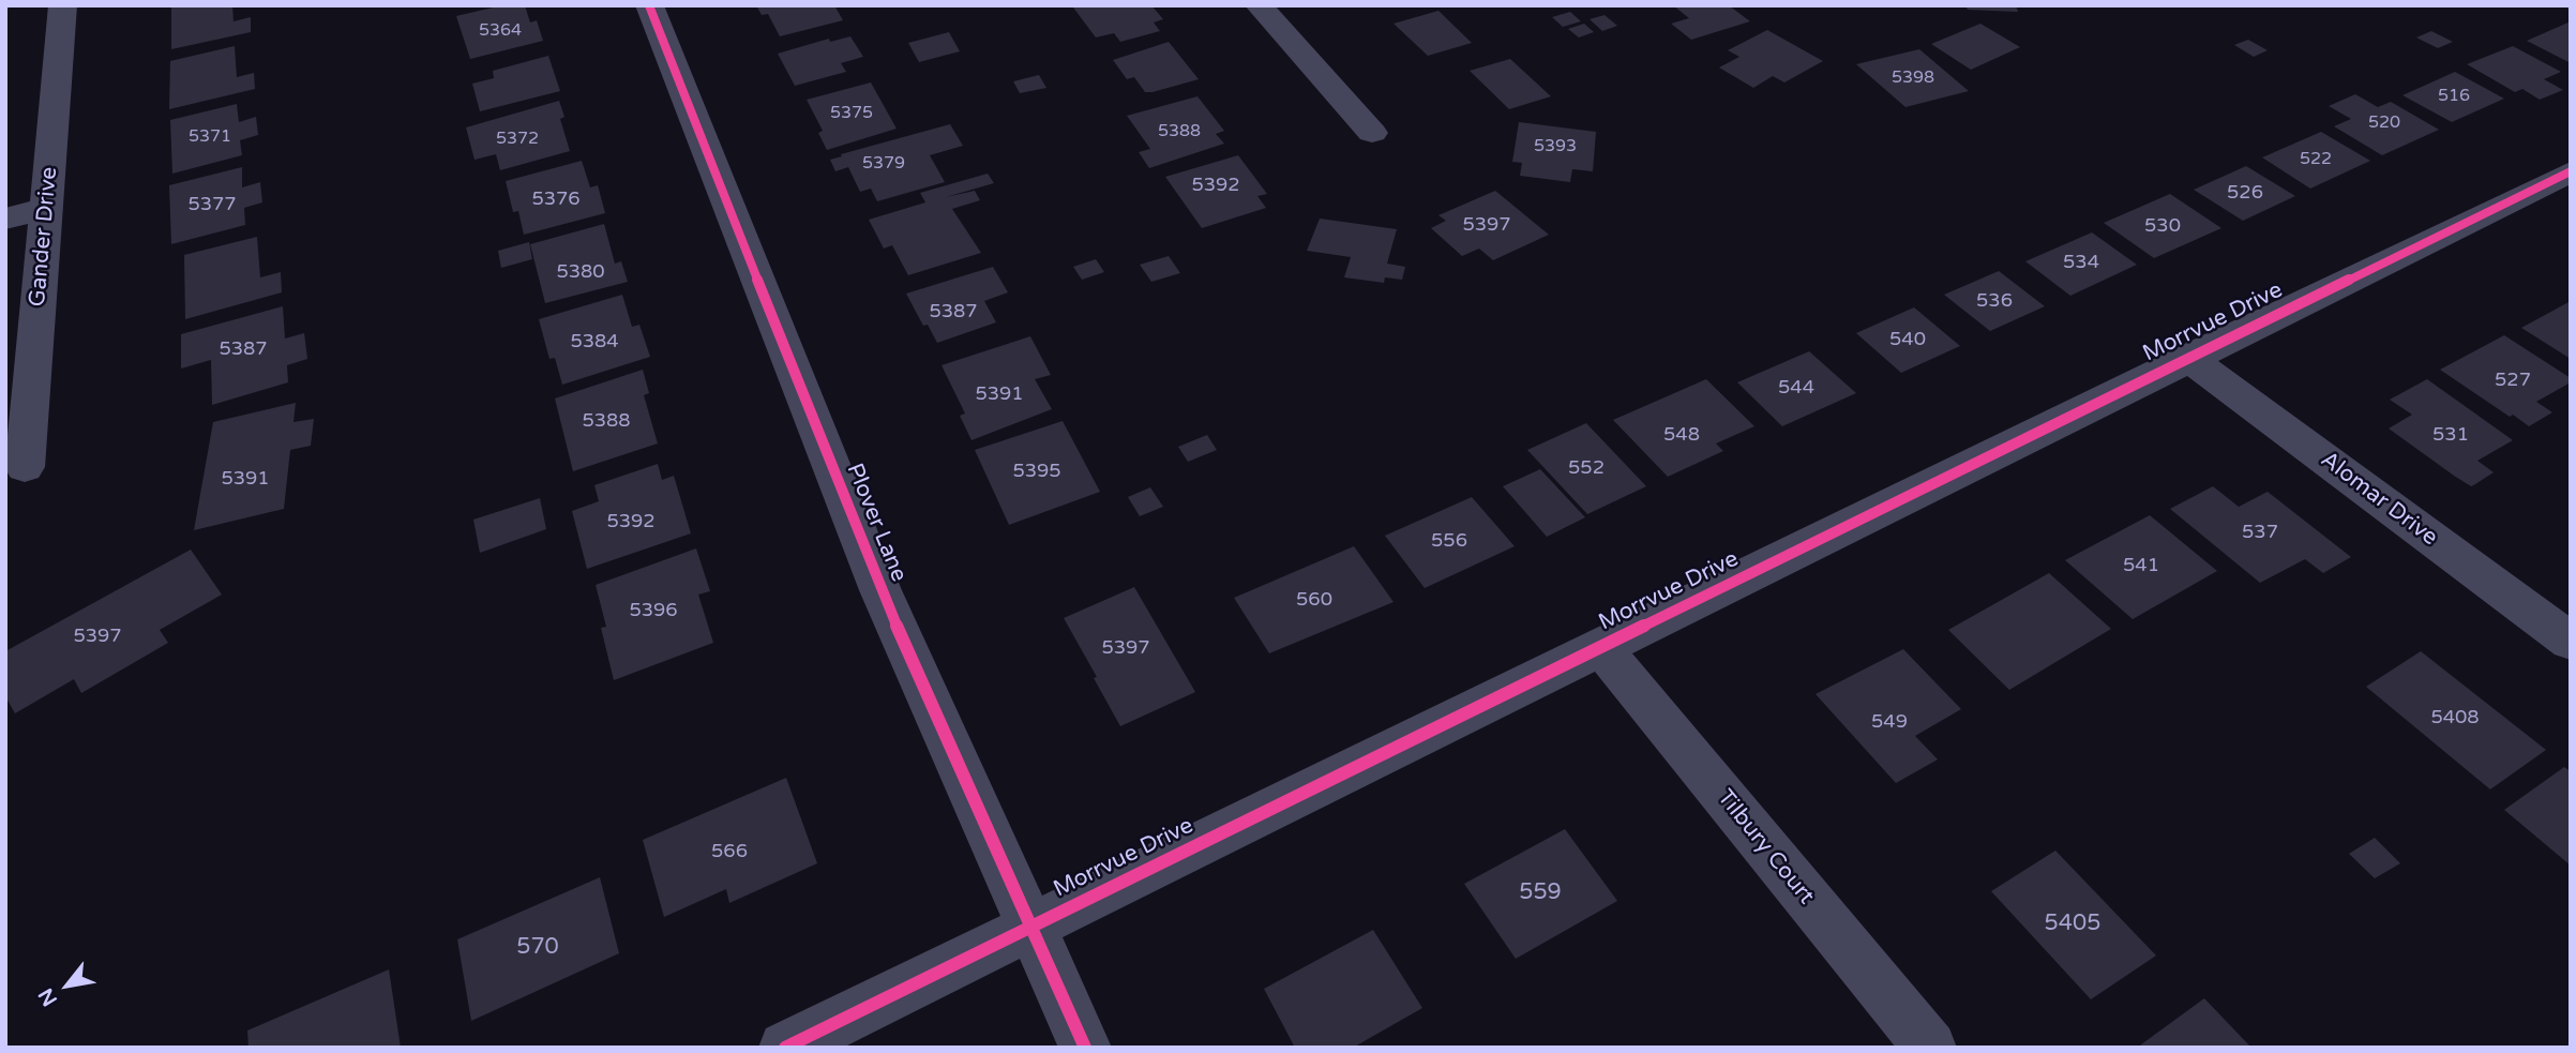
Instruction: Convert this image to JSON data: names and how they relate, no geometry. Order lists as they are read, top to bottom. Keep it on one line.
{"streets":{"street":["Gander Drive","Morrvue Drive","Alomar Drive","Plover Lane","Tilbury Court"]},"crossings":[["Morrvue Drive","Alomar Drive"],["Morrvue Drive","Plover Lane"],["Morrvue Drive","Tilbury Court"]],"house_numbers":["5364","5398","516","5375","520","5388","5371","5372","5393","522","5379","5392","526","5376","5377","5397","530","534","5380","536","5387","540","5384","5387","527","544","5391","5388","548","531","552","5395","5391","5392","537","556","541","560","5396","5397","5397","5408","549","566","559","5405","570"],"north":"bottom left"}
